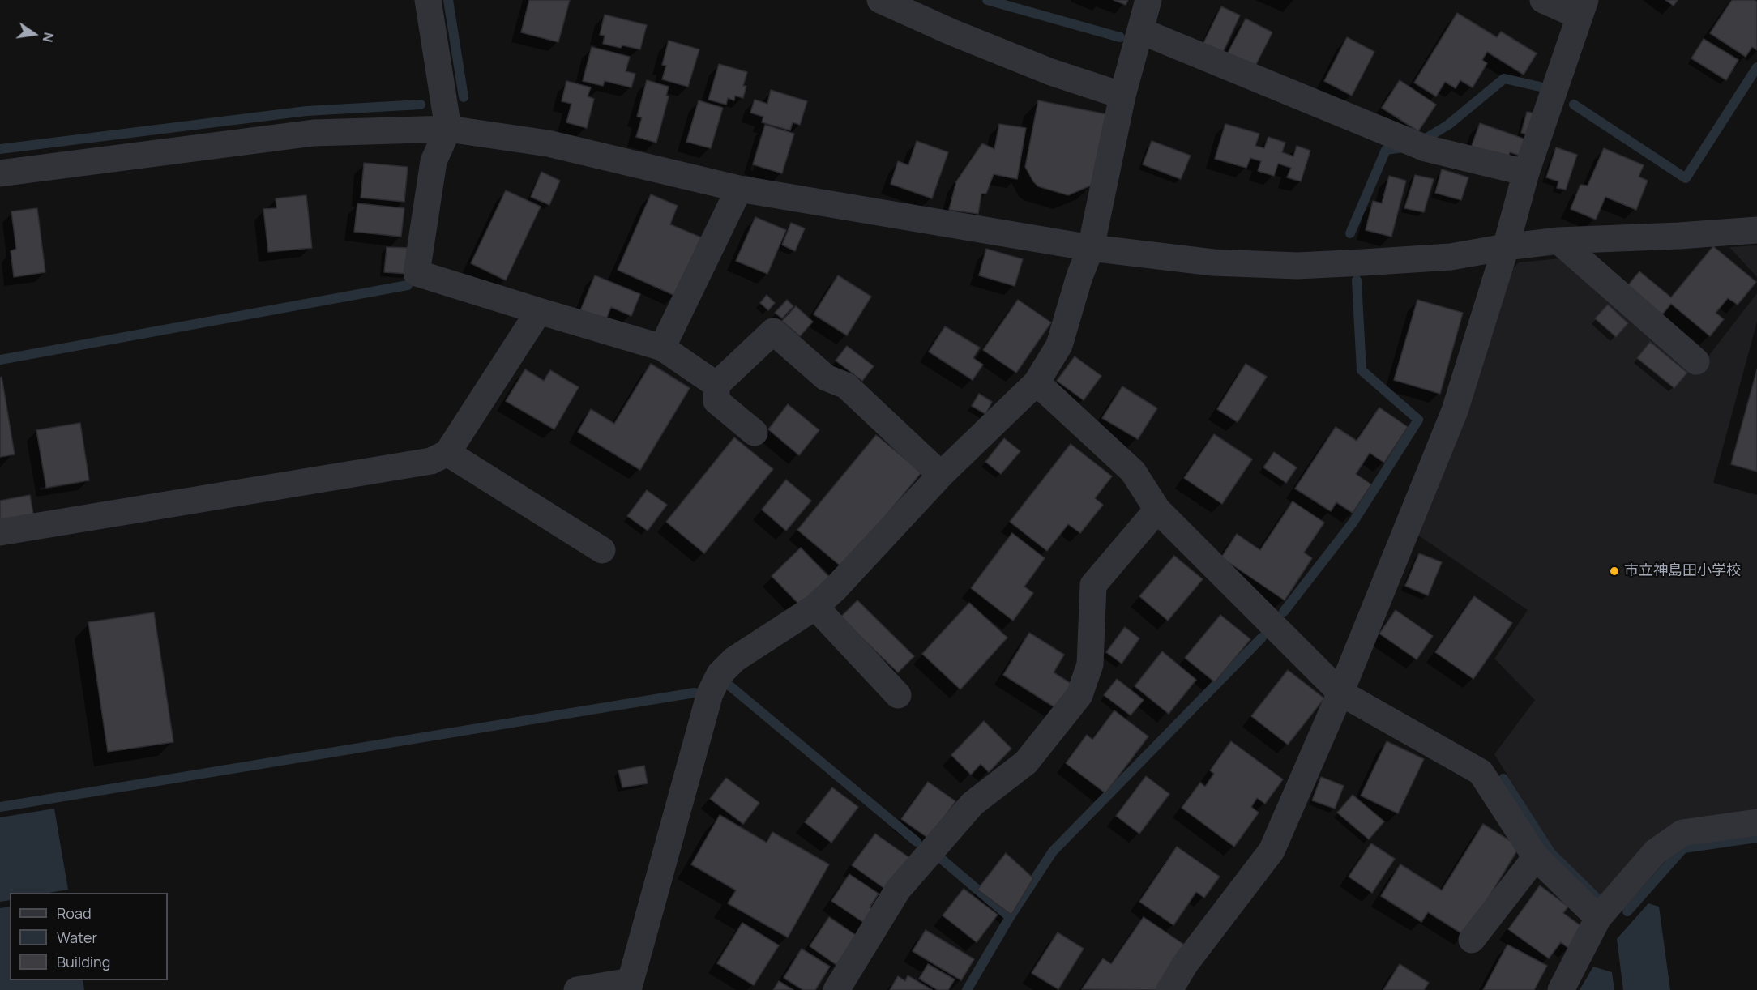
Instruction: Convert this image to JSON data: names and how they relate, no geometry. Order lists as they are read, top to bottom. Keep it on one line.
{"places":["市立神島田小学校"],"legend":["Road","Water","Building"],"north":"right"}
